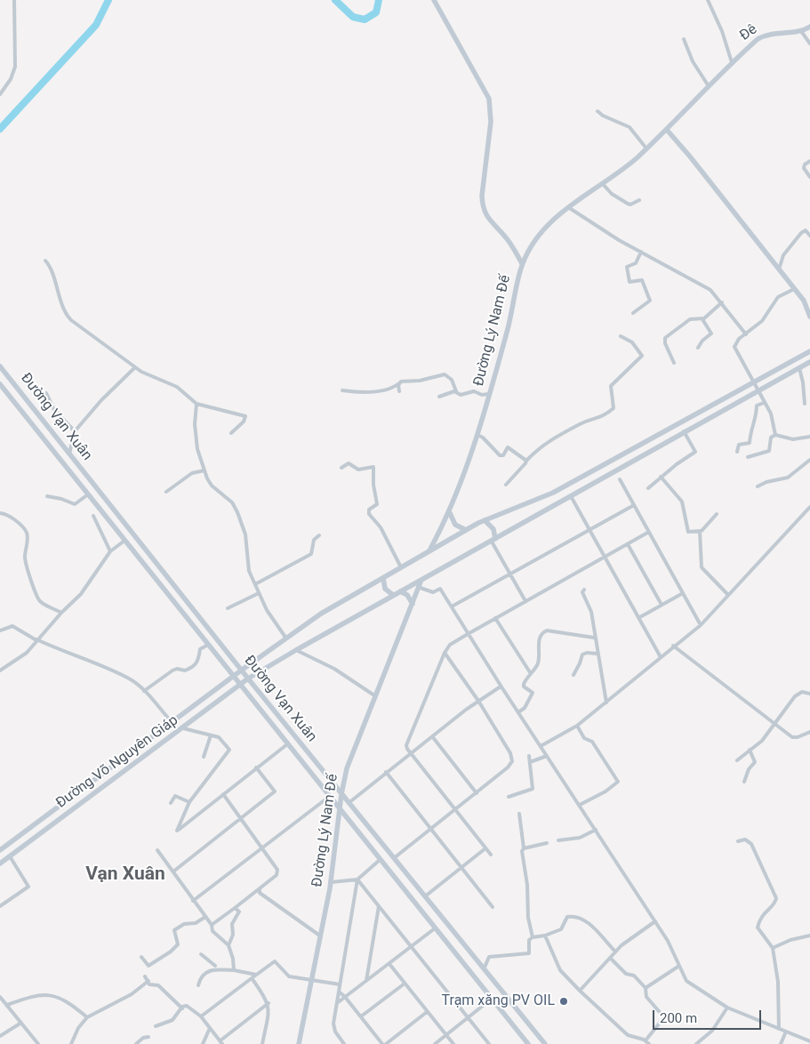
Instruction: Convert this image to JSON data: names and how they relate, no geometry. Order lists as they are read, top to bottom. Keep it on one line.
{"streets":{"main road":["Đê","Đường Lý Nam Đế","Đường Vạn Xuân","Đường Võ Nguyên Giáp"]},"crossings":[["Đê","Đường Lý Nam Đế"],["Đường Lý Nam Đế","Đường Vạn Xuân"],["Đường Lý Nam Đế","Đường Võ Nguyên Giáp"],["Đường Vạn Xuân","Đường Võ Nguyên Giáp"]],"districts":["Vạn Xuân"],"places":["Trạm xăng PV OIL"],"scale_bar":"200 m"}
